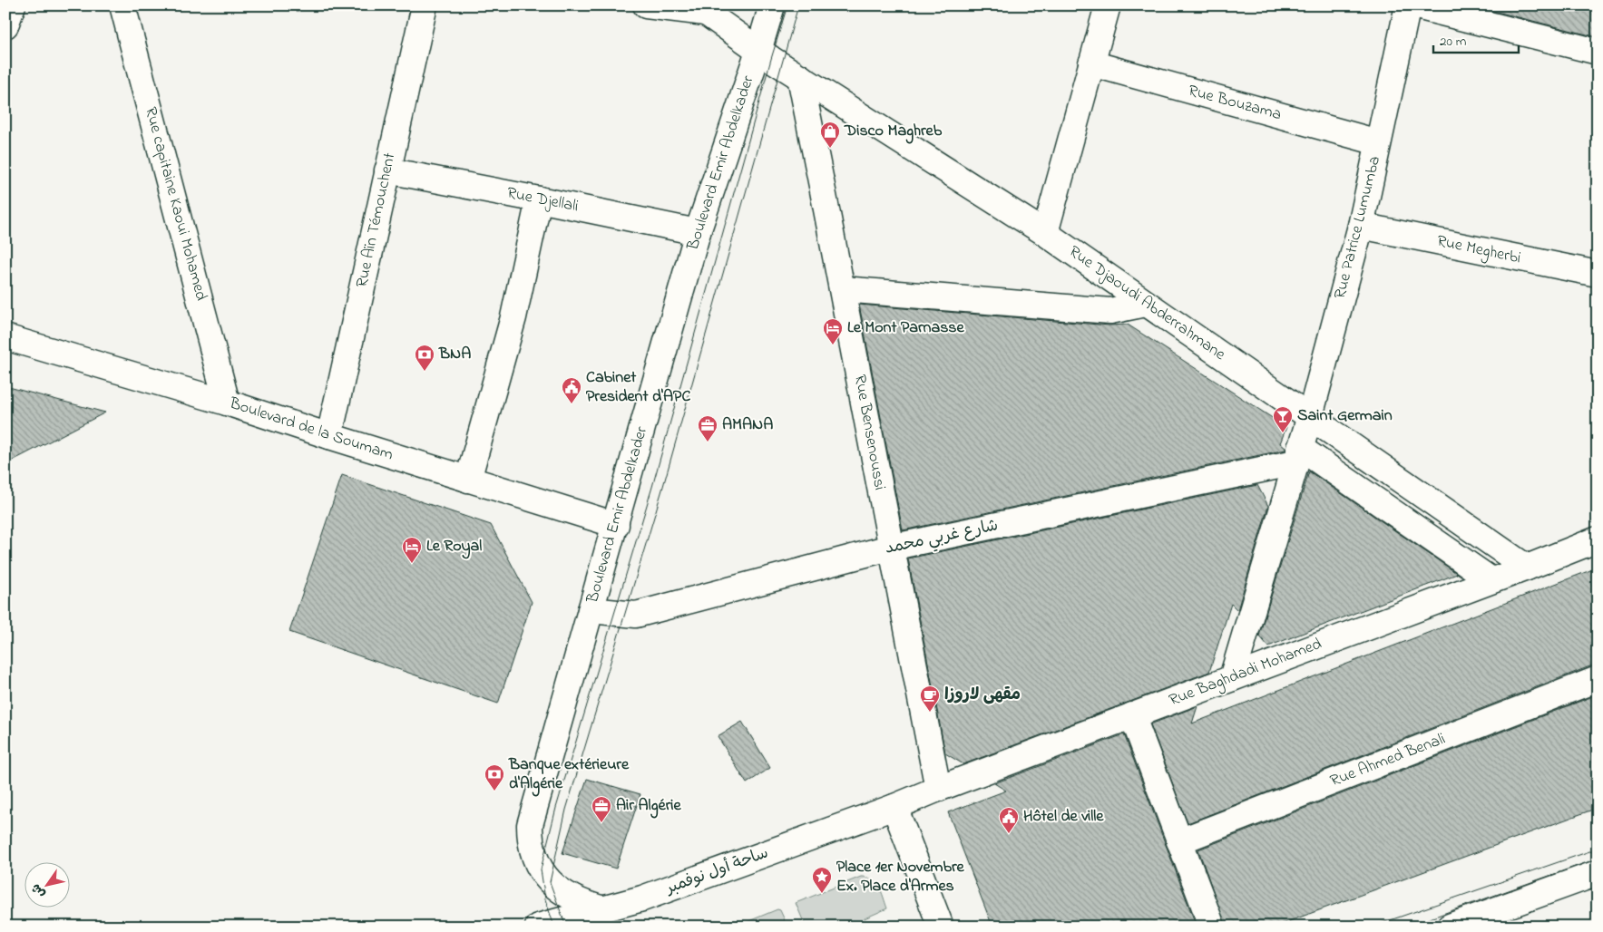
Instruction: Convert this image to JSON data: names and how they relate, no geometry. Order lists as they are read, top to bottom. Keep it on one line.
{"streets":{"street":["Rue Bouzama","Boulevard Emir Abdelkader","Rue Djellali","Rue capitaine Kaoui Mohamed","Rue Aïn Témouchent","Rue Patrice Lumumba","Rue Megherbi","Rue Djaoudi Abderrahmane","Boulevard de la Soumam","Rue Bensenoussi","شارع غربي محمد","Rue Baghdadi Mohamed","Rue Ahmed Benali","ساحة أول نوفمبر"]},"crossings":[["Rue Bouzama","Rue Patrice Lumumba"],["Boulevard Emir Abdelkader","Rue Djellali"],["Boulevard Emir Abdelkader","Rue Djaoudi Abderrahmane"],["Boulevard Emir Abdelkader","Boulevard de la Soumam"],["Boulevard Emir Abdelkader","شارع غربي محمد"],["Boulevard Emir Abdelkader","ساحة أول نوفمبر"],["Rue Djellali","Rue Aïn Témouchent"],["Rue capitaine Kaoui Mohamed","Boulevard de la Soumam"],["Rue Aïn Témouchent","Boulevard de la Soumam"],["Rue Patrice Lumumba","Rue Megherbi"],["Rue Patrice Lumumba","Rue Djaoudi Abderrahmane"],["Rue Patrice Lumumba","شارع غربي محمد"],["Rue Patrice Lumumba","Rue Baghdadi Mohamed"],["Rue Djaoudi Abderrahmane","Rue Bensenoussi"],["Rue Djaoudi Abderrahmane","Rue Baghdadi Mohamed"],["Rue Bensenoussi","شارع غربي محمد"],["Rue Bensenoussi","Rue Baghdadi Mohamed"],["Rue Baghdadi Mohamed","ساحة أول نوفمبر"]],"places":{"shop":["Disco Maghreb"],"hotel":["Le Mont Parnasse","Le Royal"],"bank":["BNA","Banque extérieure d'Algérie"],"public building":["Cabinet President d'APC","Hôtel de ville"],"bar":["Saint Germain"],"office":["AMANA","Air Algérie"],"cafe":["مقهى لاروزا"],"place":["Place 1er Novembre Ex. Place d'Armes"]},"scale_bar":"20 m","north":"bottom left"}
